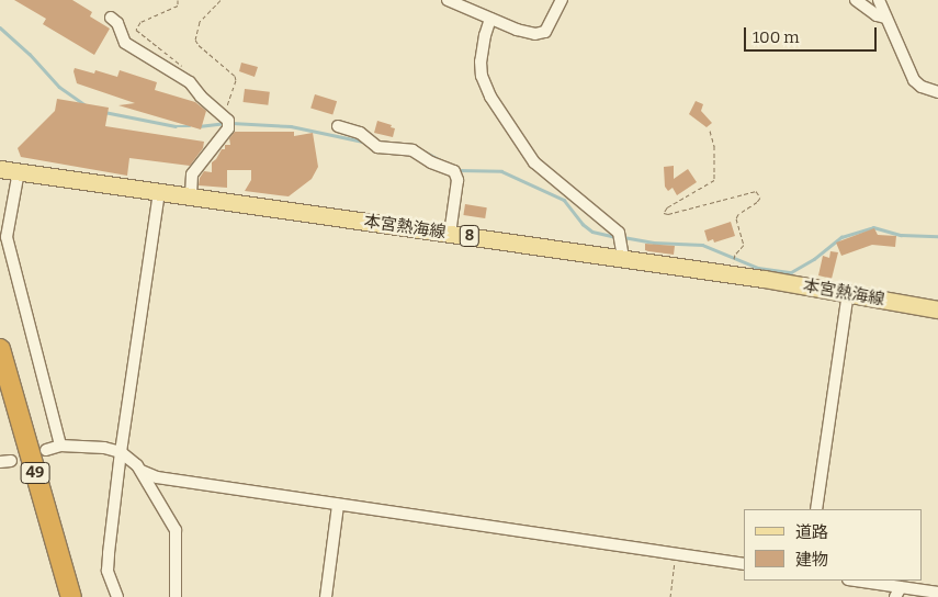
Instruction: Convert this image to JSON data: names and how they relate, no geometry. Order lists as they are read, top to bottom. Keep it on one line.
{"streets":{"highway":["49"],"main road":["本宮熱海線","8"]},"legend":["道路","建物"],"scale_bar":"100 m"}
